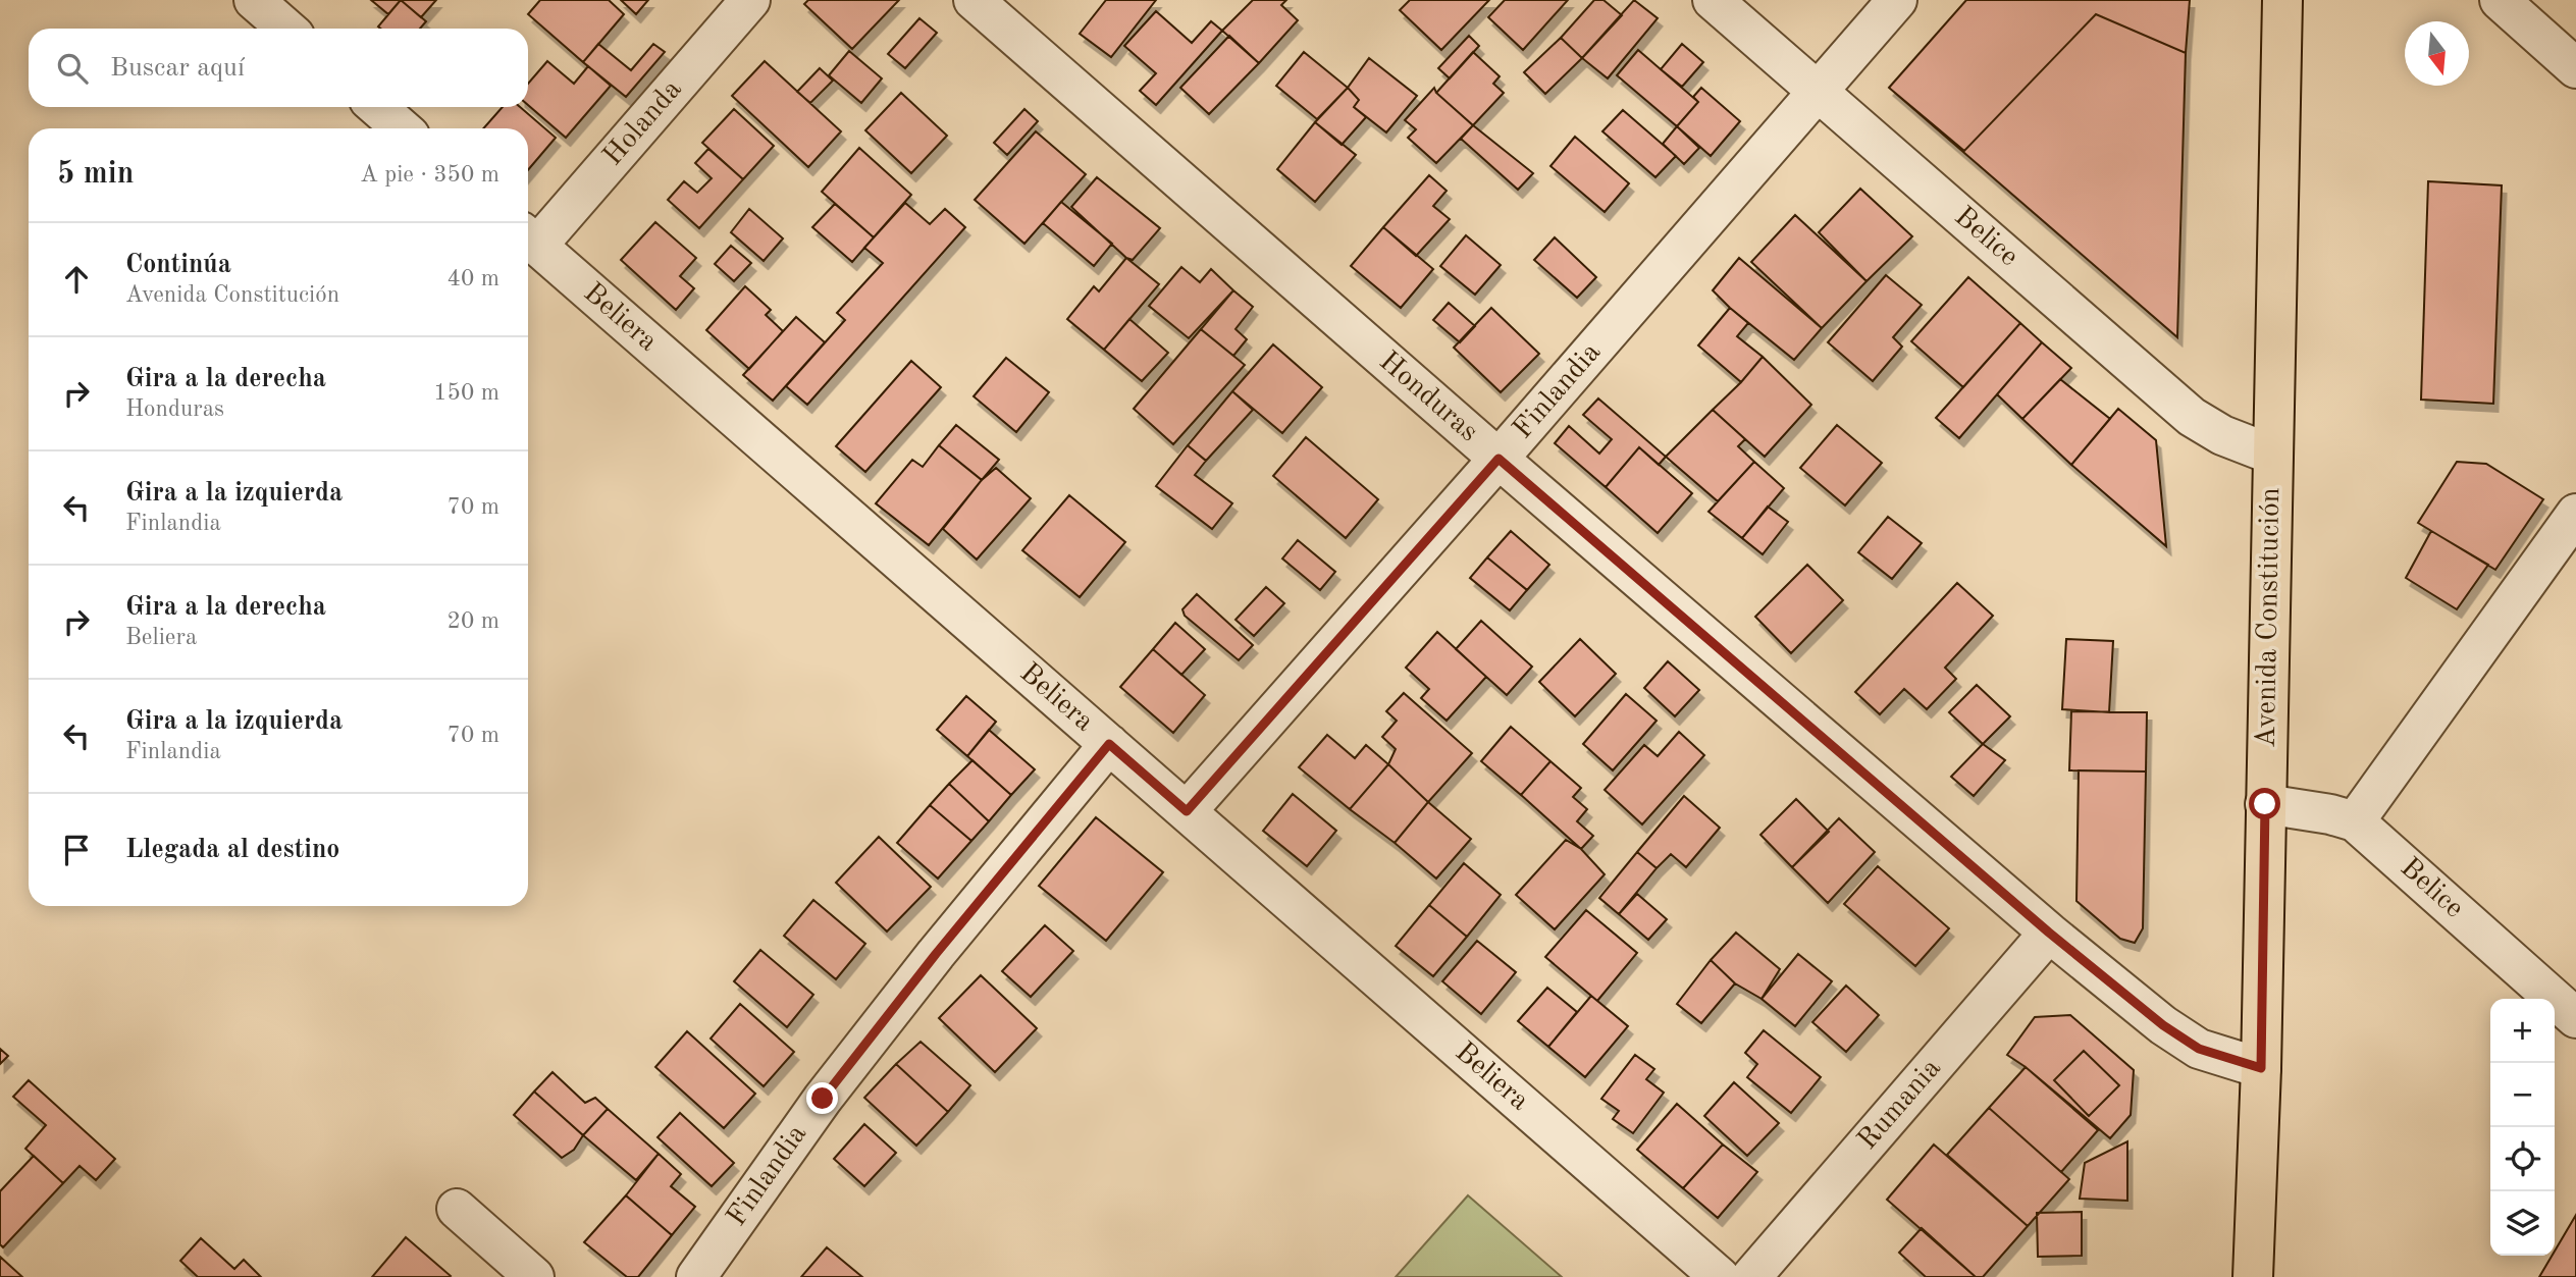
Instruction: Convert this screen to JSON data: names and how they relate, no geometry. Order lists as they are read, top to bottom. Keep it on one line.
{"streets":{"main road":["Avenida Constitución"],"street":["Holanda","Belice","Beliera","Finlandia","Honduras","Rumania"]},"crossings":[["Holanda","Beliera"],["Belice","Finlandia"],["Belice","Avenida Constitución"],["Beliera","Finlandia"],["Finlandia","Honduras"],["Honduras","Avenida Constitución"],["Honduras","Rumania"]],"north":"bottom","page":{"search":"Buscar aquí","heading":["5 min","A pie · 350 m"],"list":[["Continúa","Avenida Constitución","40 m"],["Gira a la derecha","Honduras","150 m"],["Gira a la izquierda","Finlandia","70 m"],["Gira a la derecha","Beliera","20 m"],["Gira a la izquierda","Finlandia","70 m"],"Llegada al destino"],"map_buttons":["+","−"]}}
